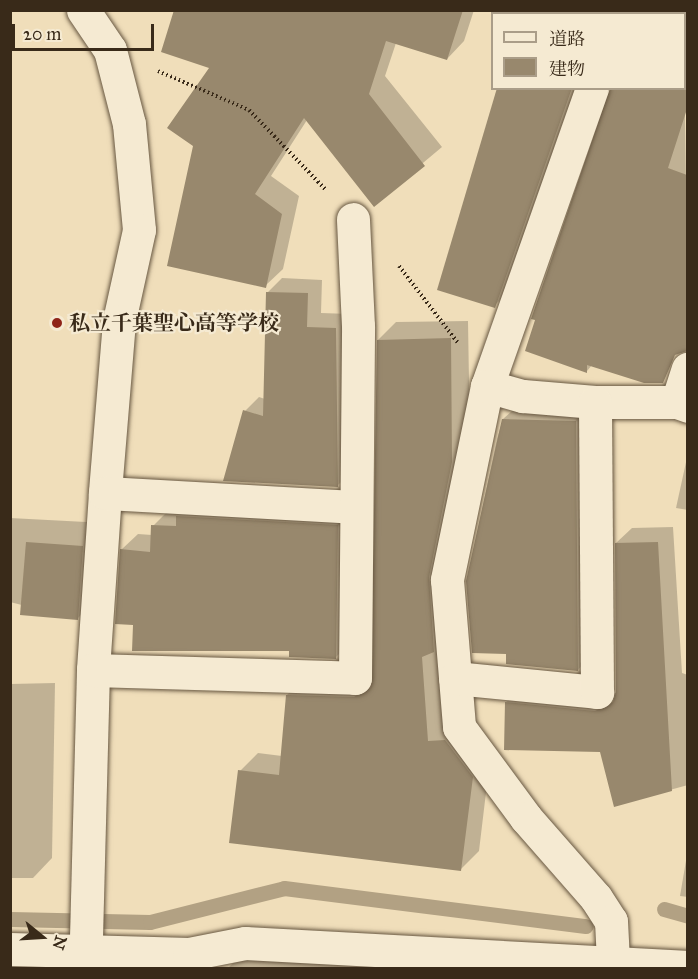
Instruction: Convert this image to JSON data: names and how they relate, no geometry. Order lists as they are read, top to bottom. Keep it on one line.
{"places":["私立千葉聖心高等学校"],"legend":["道路","建物"],"scale_bar":"20 m","north":"right"}
